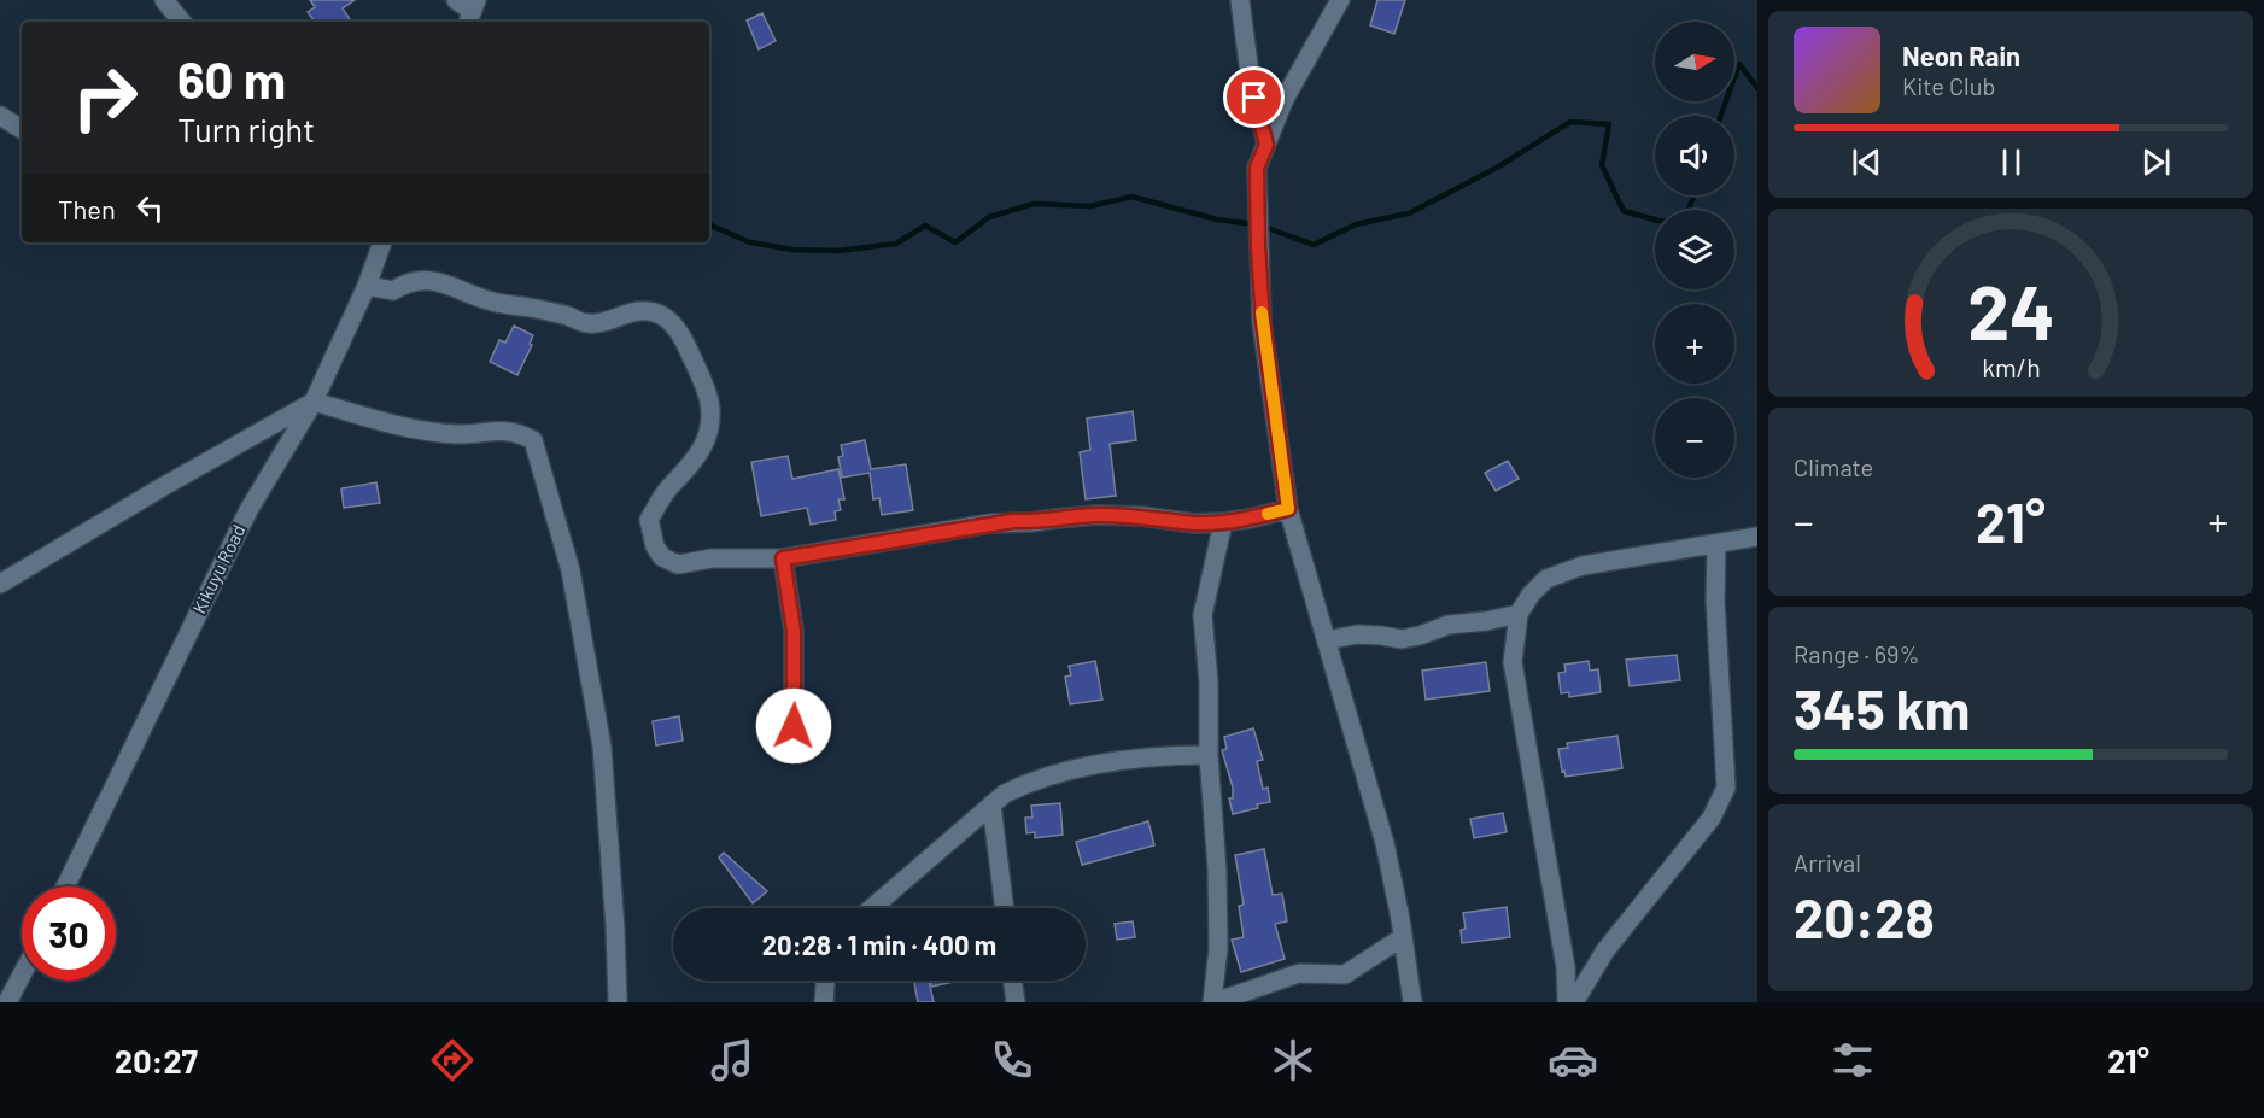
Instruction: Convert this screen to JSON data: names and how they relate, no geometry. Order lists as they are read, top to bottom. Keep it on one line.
{"streets":{"street":["Kikuyu Road"]},"north":"right","page":{"map_buttons":["+","−"],"turn":["60 m","Turn right"],"song":["Neon Rain","Kite Club"],"then":"Then","tile":["Climate",["Range · 69%","345 km"],["Arrival","20:28"]],"heat":["−","21°","+"],"limit":"30","trip":"20:28 · 1 min · 400 m","tabs":["20:27","21°"],"gauge":["24","km/h"]}}
